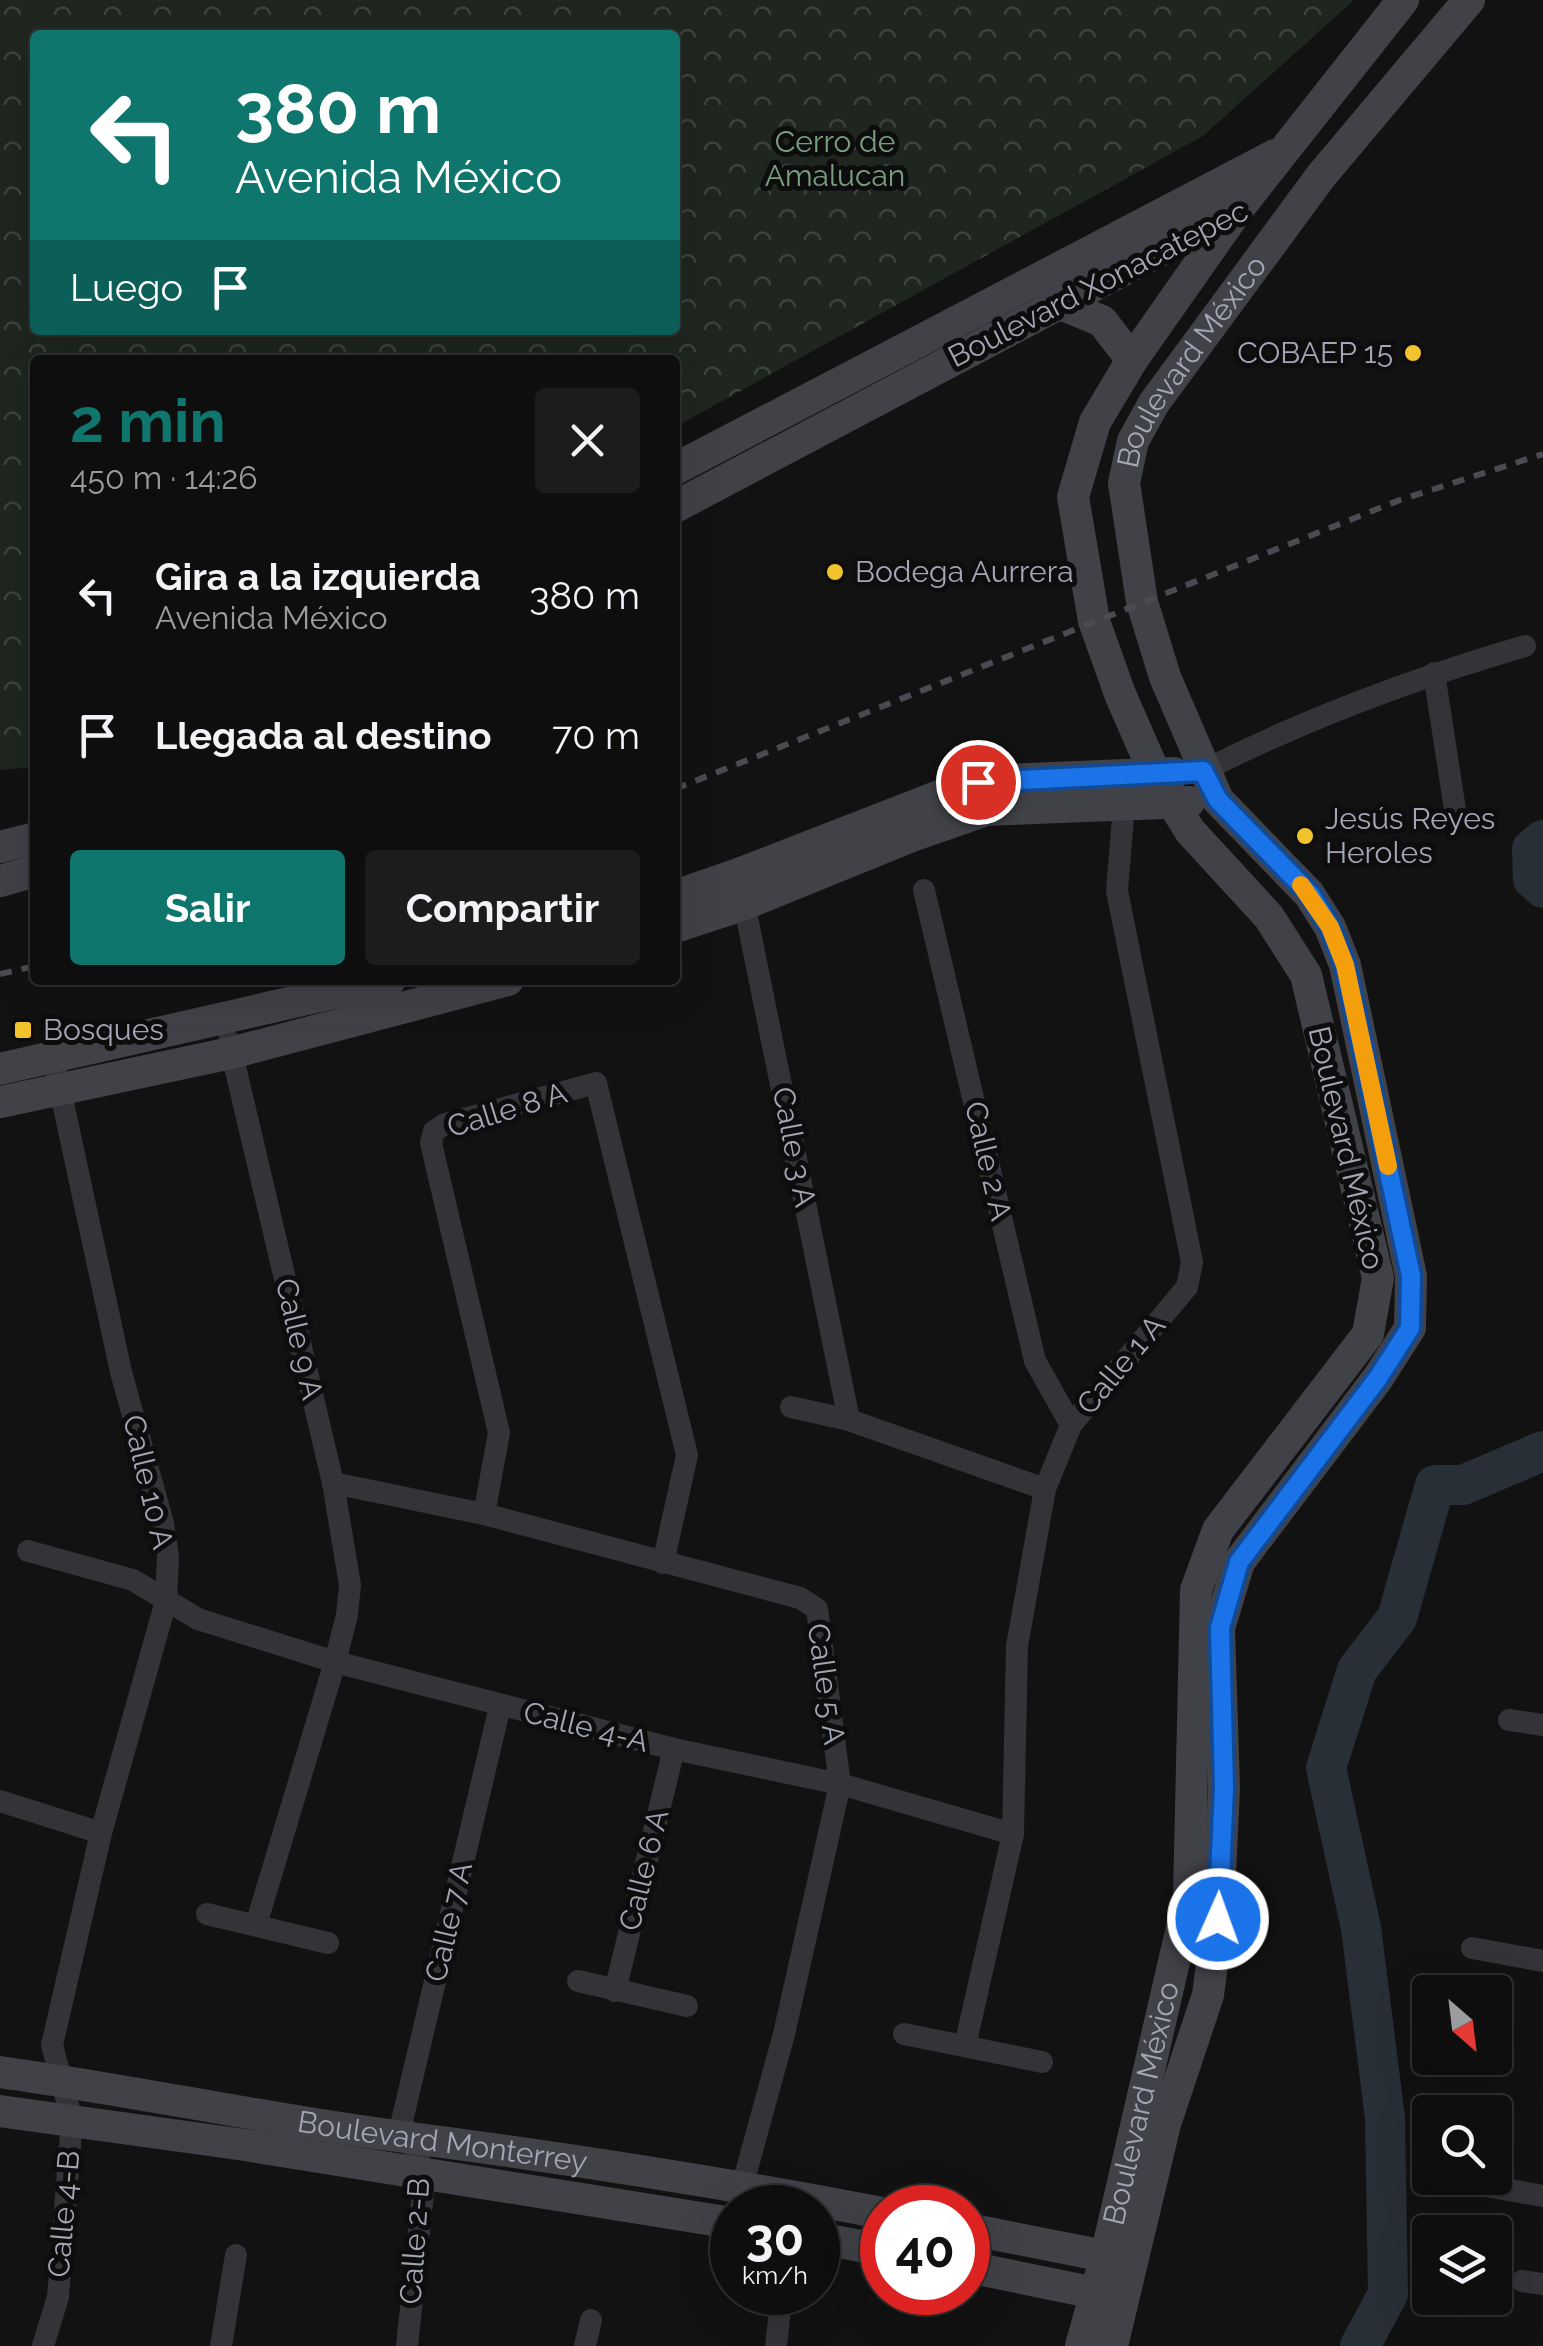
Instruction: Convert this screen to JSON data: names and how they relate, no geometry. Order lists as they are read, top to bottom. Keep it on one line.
{"streets":{"street":["Boulevard Xonacatepec","Boulevard México","Calle 8 A","Calle 3 A","Calle 2 A","Calle 9 A","Calle 1 A","Calle 10 A","Calle 5 A","Calle 4-A","Calle 6 A","Calle 7 A","Boulevard Monterrey","Calle 4-B","Calle 2-B"]},"crossings":[["Boulevard Xonacatepec","Boulevard México"],["Boulevard México","Calle 1 A"],["Calle 8 A","Calle 5 A"],["Calle 2 A","Calle 1 A"],["Calle 9 A","Calle 5 A"],["Calle 9 A","Calle 4-A"],["Calle 1 A","Calle 4-A"],["Calle 10 A","Calle 4-A"],["Calle 10 A","Boulevard Monterrey"],["Calle 10 A","Calle 4-B"],["Calle 5 A","Calle 4-A"],["Calle 4-A","Calle 6 A"],["Calle 4-A","Calle 7 A"],["Calle 7 A","Boulevard Monterrey"],["Calle 7 A","Calle 2-B"],["Boulevard Monterrey","Calle 4-B"],["Boulevard Monterrey","Calle 2-B"]],"parks":["Cerro de Amalucan"],"places":{"other":["COBAEP 15","Bodega Aurrera","Jesús Reyes Heroles"],"transit":["Bosques"]},"north":"bottom right","page":{"turn":["380 m","Avenida México"],"then":"Luego","heading":["2 min","450 m · 14:26"],"list":[{"name":"Gira a la izquierda","note":"Avenida México","value":"380 m"},{"name":"Llegada al destino","value":"70 m"}],"buttons":["Salir","Compartir"],"speed":"30 km/h","limit":"40"}}
